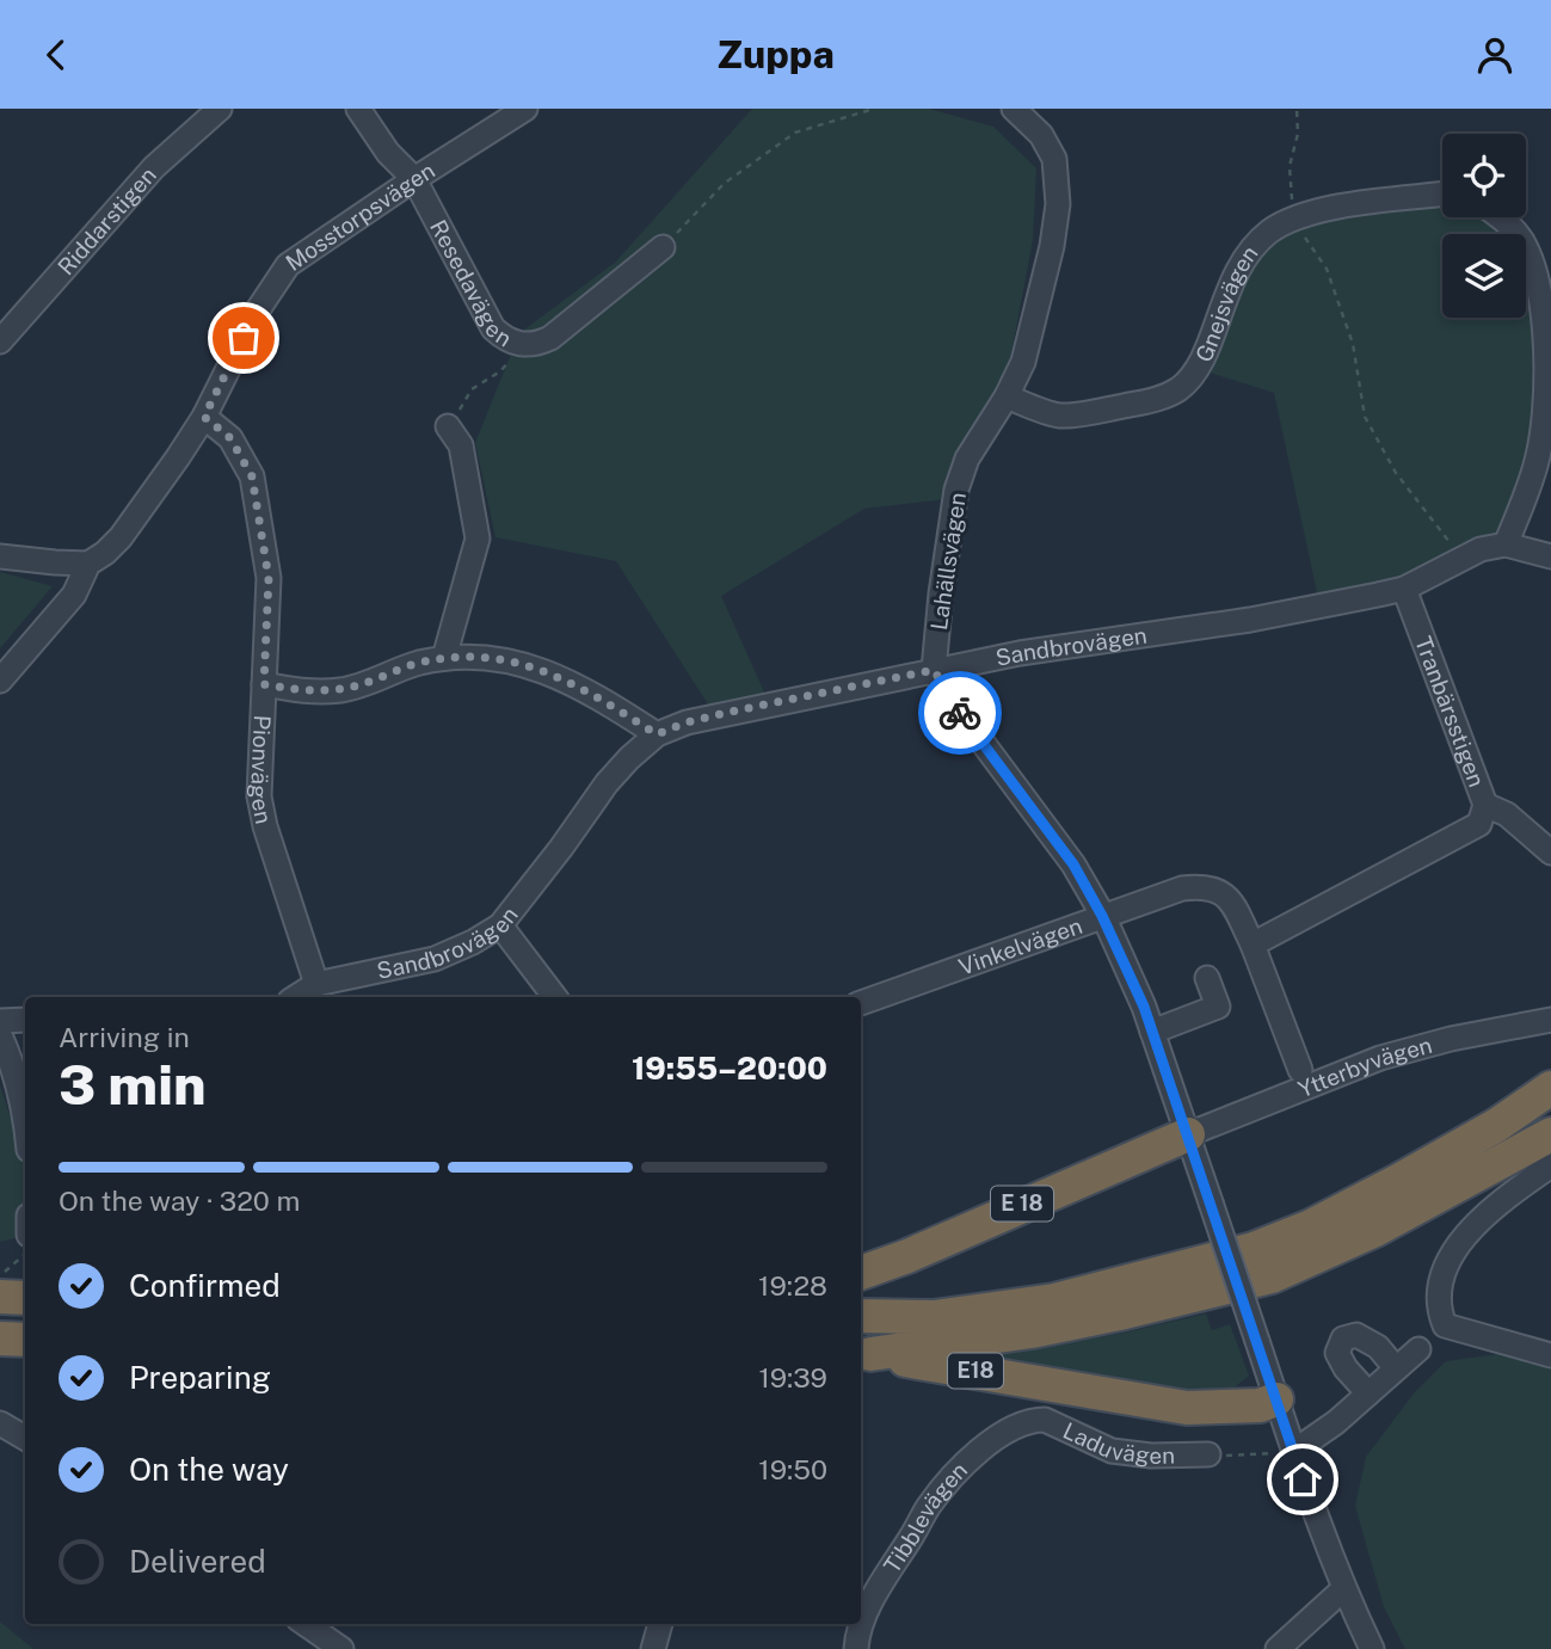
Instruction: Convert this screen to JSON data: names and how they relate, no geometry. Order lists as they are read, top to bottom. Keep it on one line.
{"streets":{"highway":["E 18","E18"],"street":["Mosstorpsvägen","Riddarstigen","Resedavägen","Gnejsvägen","Lahällsvägen","Sandbrovägen","Tranbärsstigen","Pionvägen","Vinkelvägen","Ytterbyvägen","Laduvägen","Tibblevägen"]},"crossings":[["Mosstorpsvägen","Resedavägen"],["Mosstorpsvägen","Pionvägen"],["Gnejsvägen","Lahällsvägen"],["Lahällsvägen","Sandbrovägen"],["Sandbrovägen","Tranbärsstigen"],["Sandbrovägen","Pionvägen"],["Ytterbyvägen","E 18"],["Laduvägen","Tibblevägen"]],"page":{"header":"Zuppa","heading":["3 min","Arriving in","19:55–20:00"],"bar":"On the way · 320 m","list":[["Confirmed","19:28"],["Preparing","19:39"],["On the way","19:50"],"Delivered"]}}
